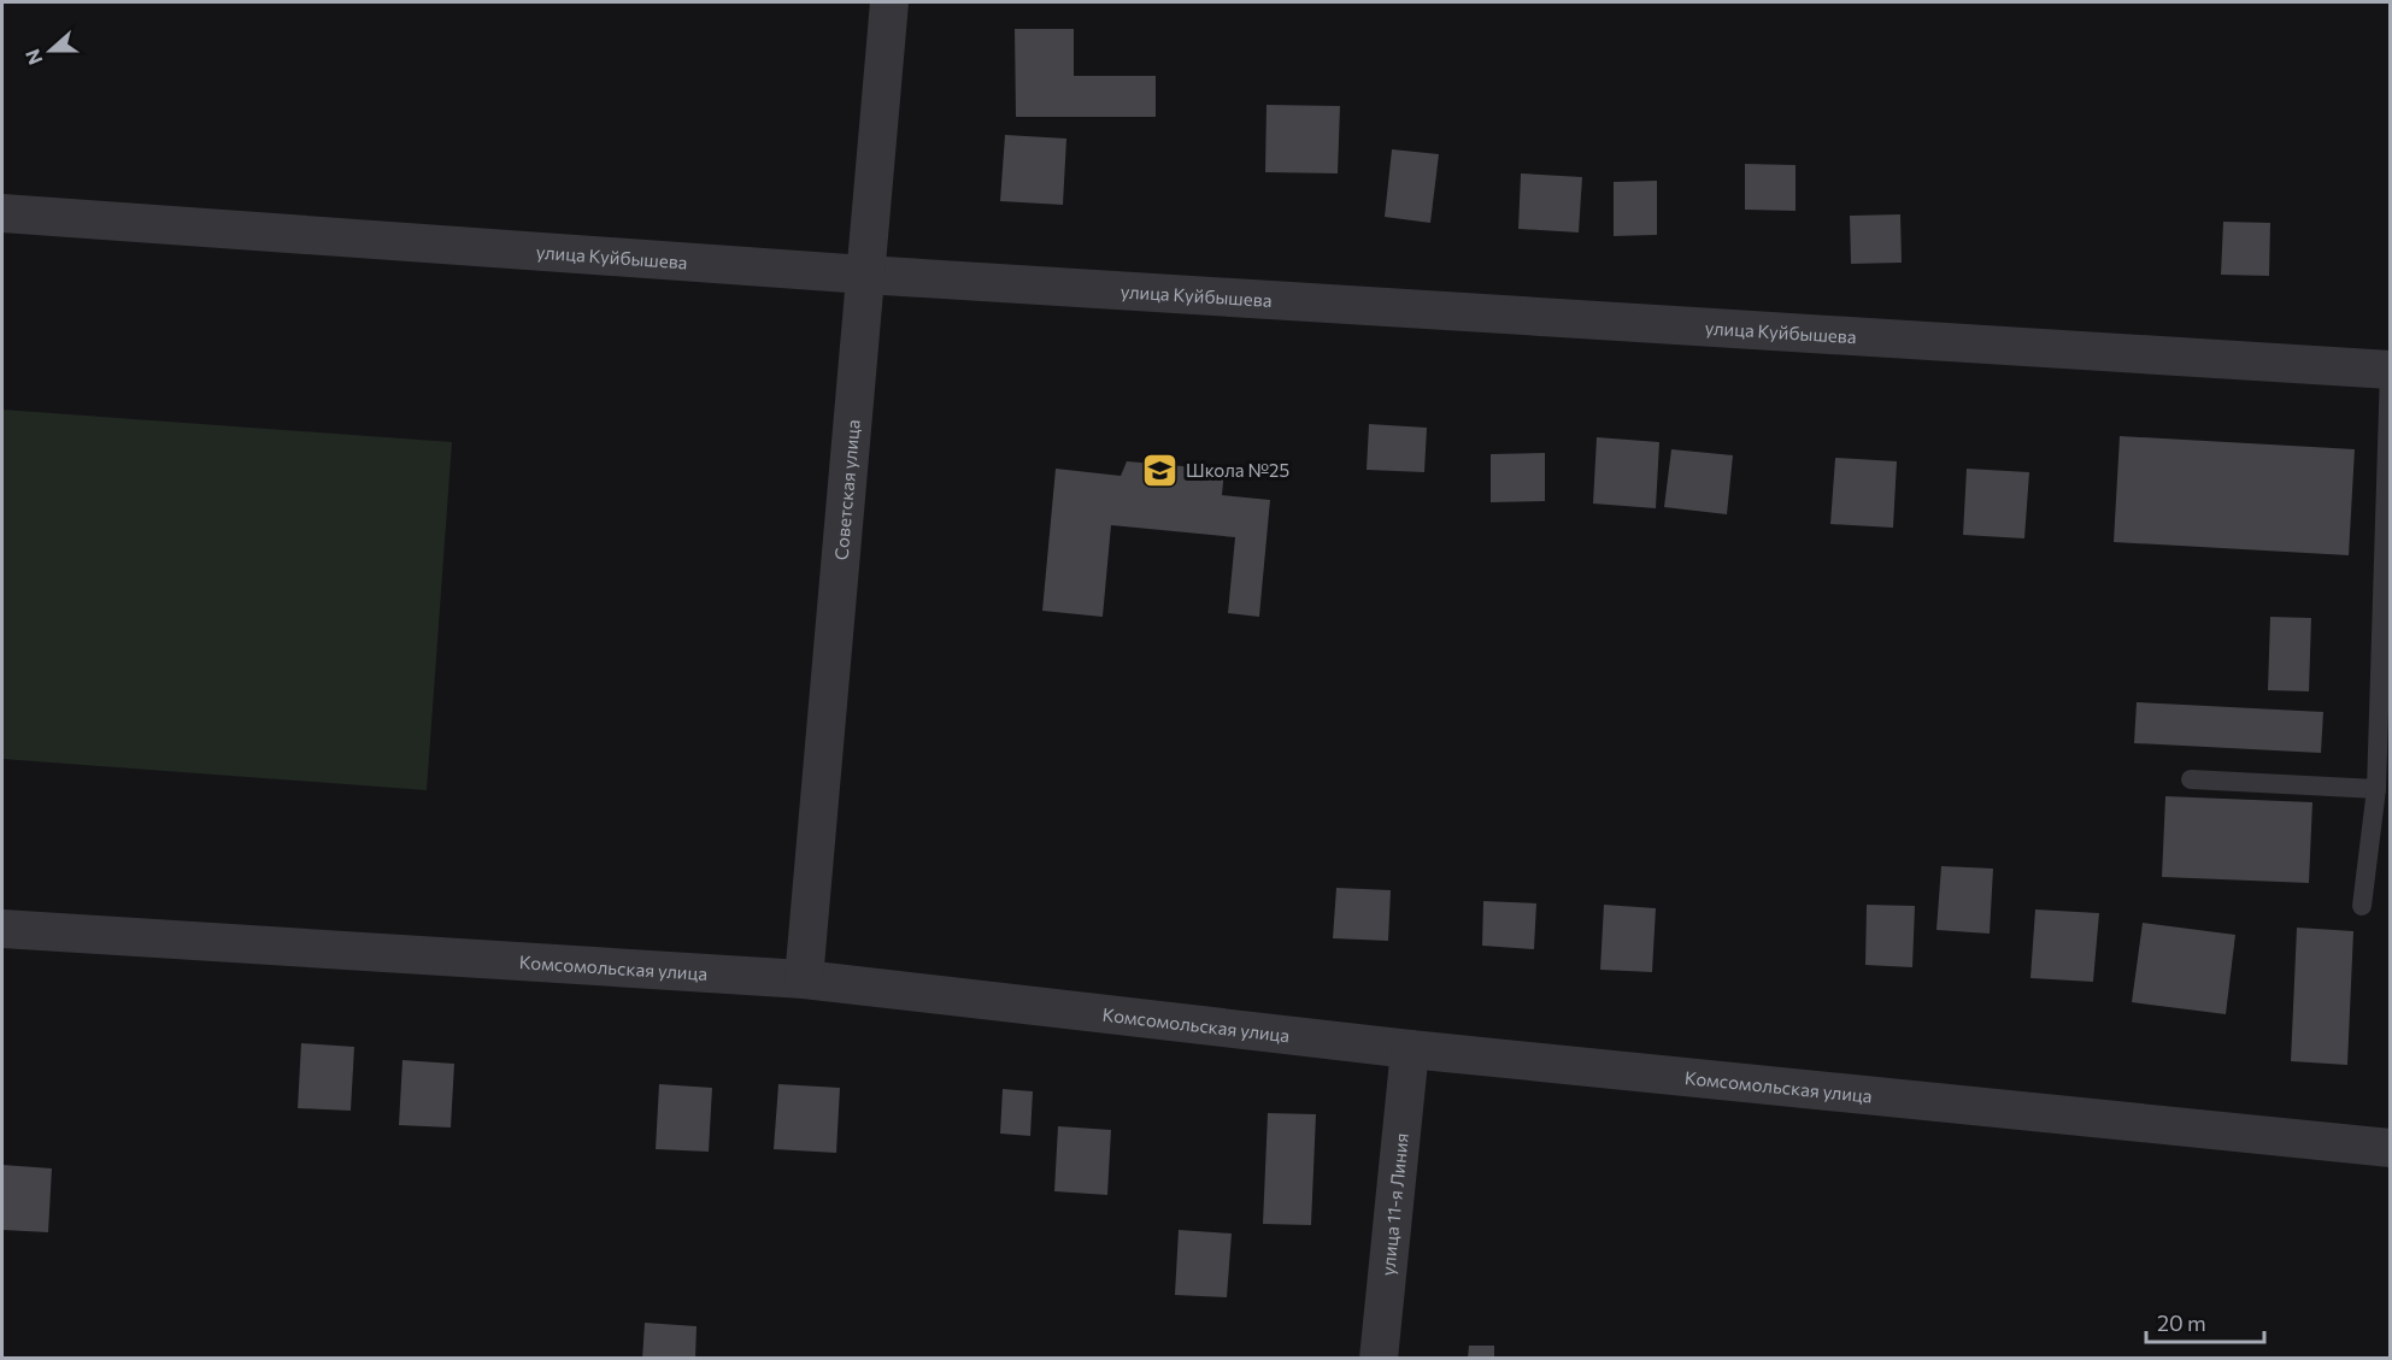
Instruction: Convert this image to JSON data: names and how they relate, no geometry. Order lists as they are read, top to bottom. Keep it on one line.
{"streets":{"street":["улица Куйбышева","Советская улица","Комсомольская улица","улица 11-я Линия"]},"crossings":[["улица Куйбышева","Советская улица"],["Советская улица","Комсомольская улица"],["Комсомольская улица","улица 11-я Линия"]],"places":{"school or university":["Школа №25"]},"scale_bar":"20 m","north":"left"}
